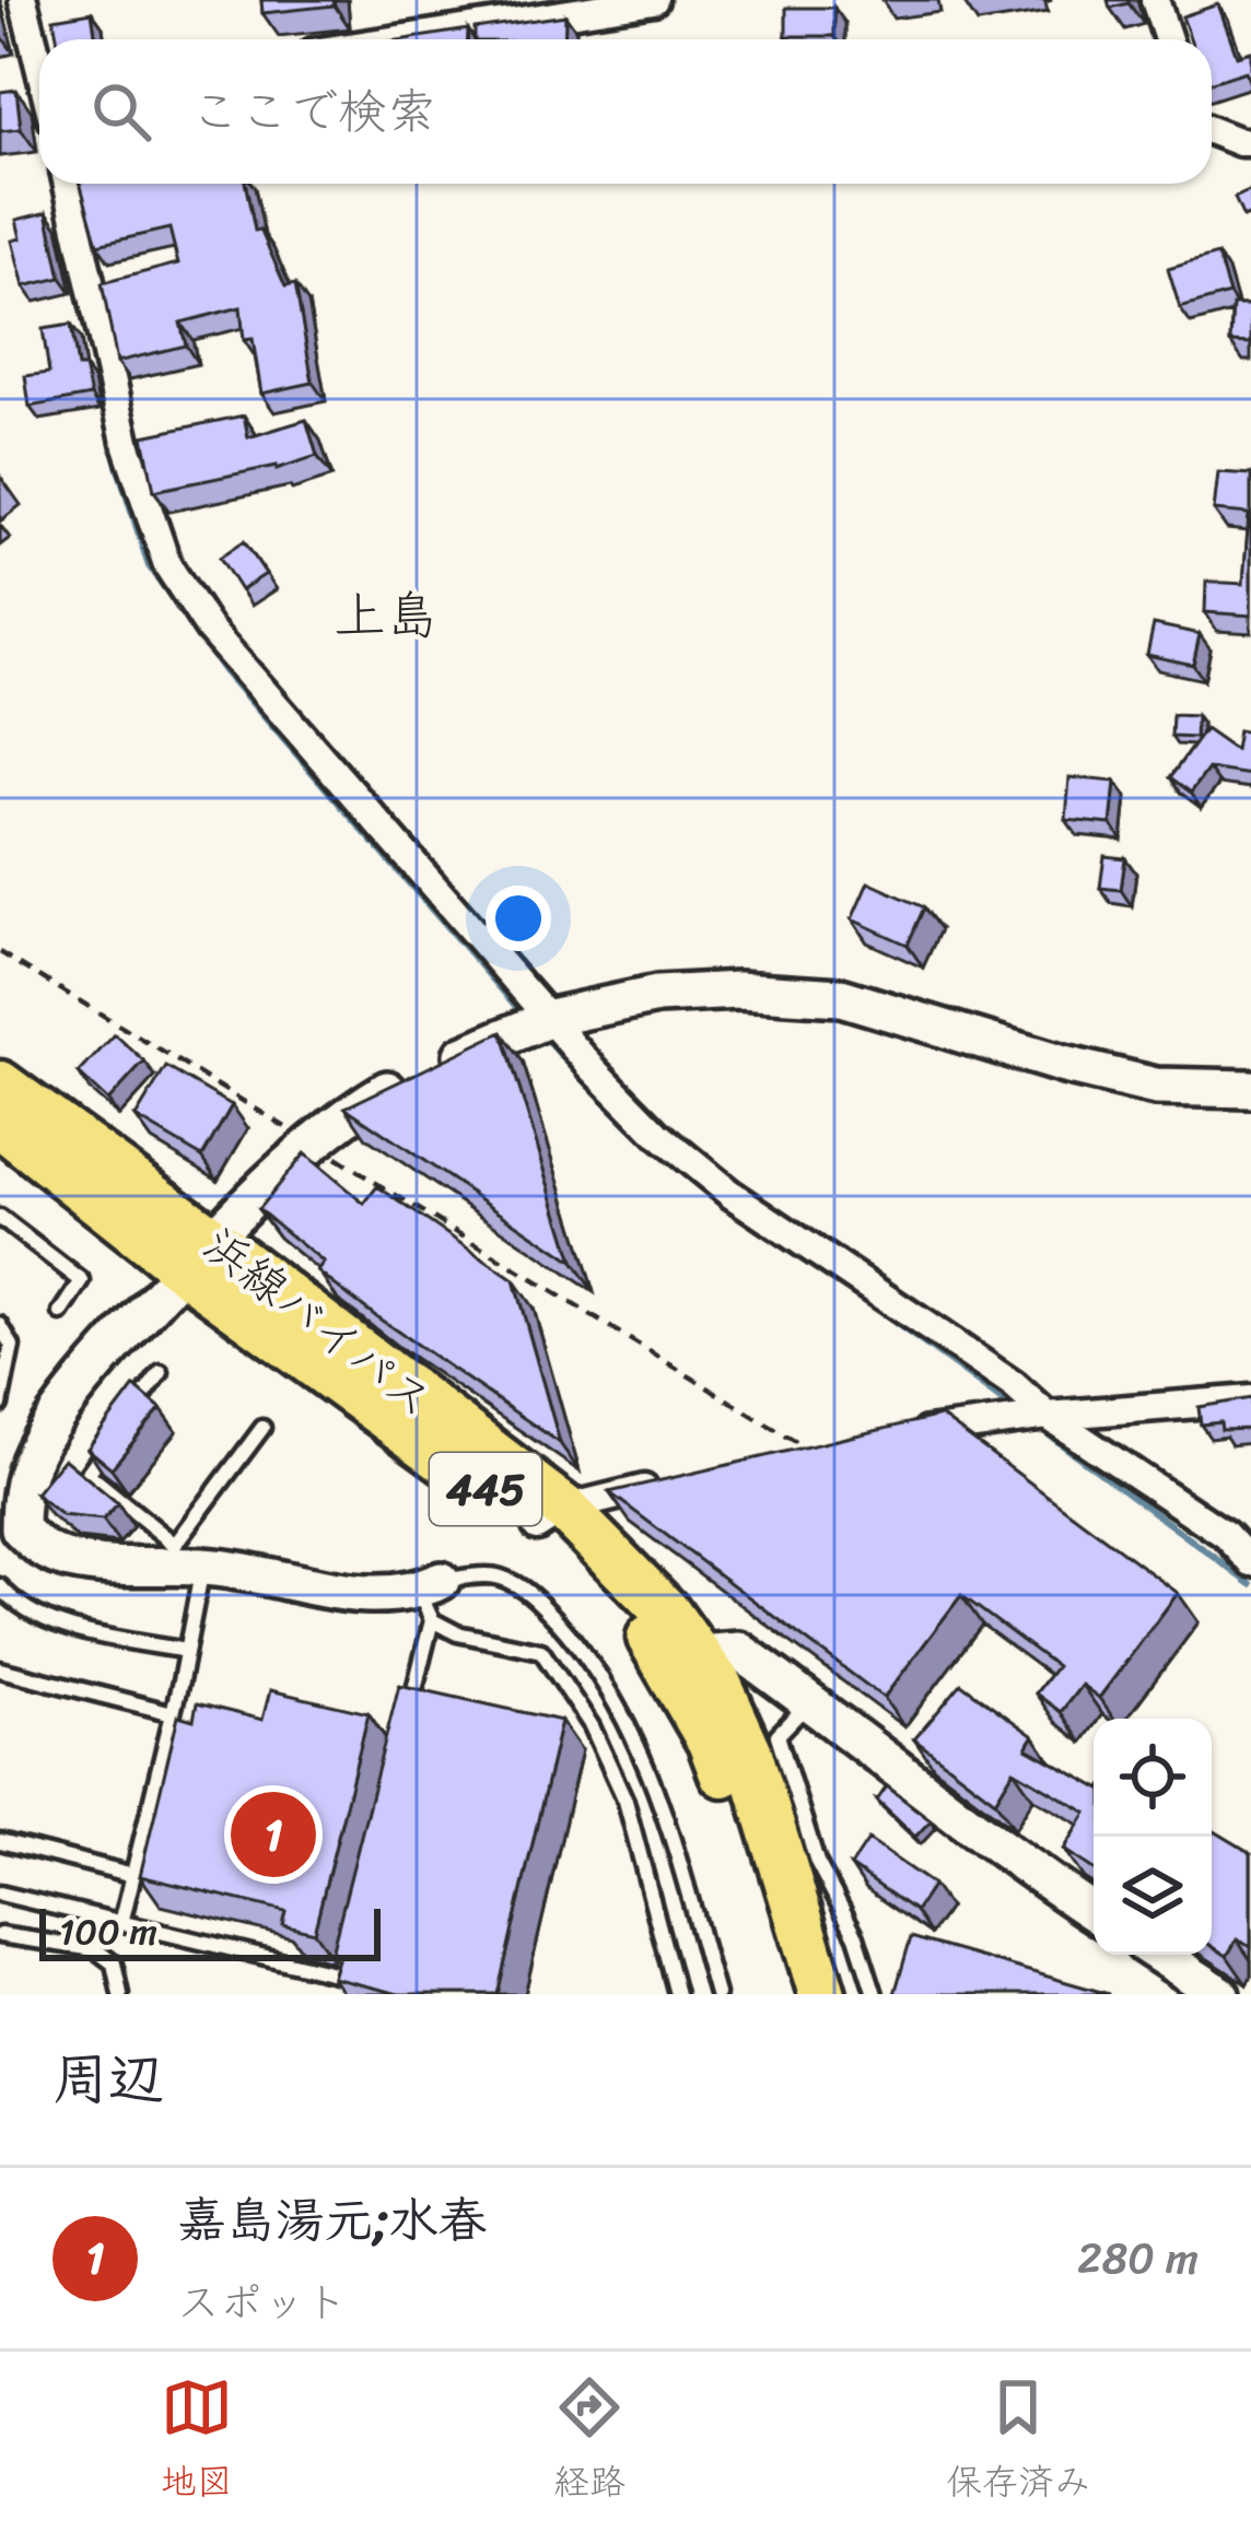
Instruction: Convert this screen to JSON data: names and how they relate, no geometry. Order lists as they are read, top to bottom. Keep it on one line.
{"streets":{"highway":["浜線バイパス","445"]},"districts":["上島"],"scale_bar":"100 m","page":{"search":"ここで検索","pins":"1","scale":"100 m","heading":"周辺","list":[{"mark":"1","name":"嘉島湯元;水春","note":"スポット","value":"280 m"}],"nav":["地図","経路","保存済み"]}}
